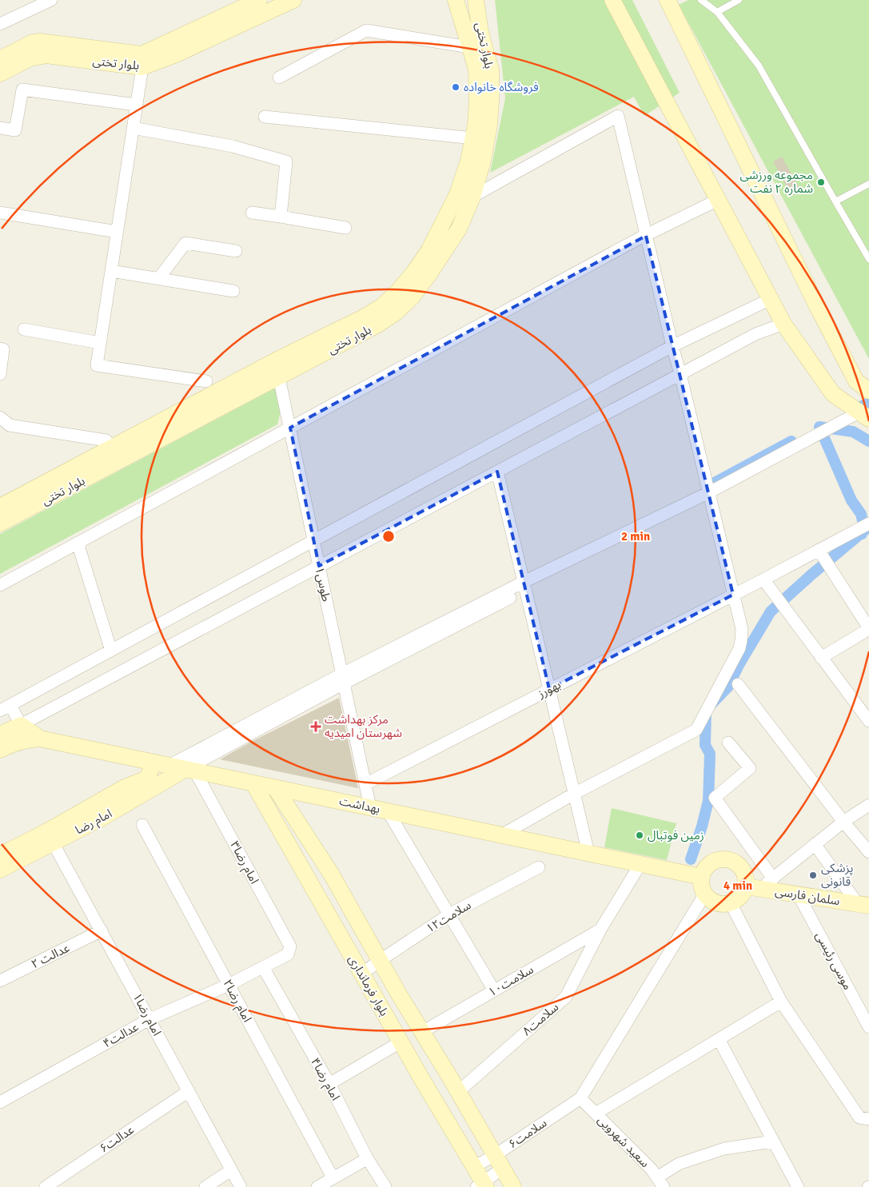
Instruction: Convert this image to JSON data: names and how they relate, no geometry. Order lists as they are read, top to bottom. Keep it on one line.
{"streets":{"street":["بلوار تختی","طوس۱","بهورز","بهداشت","امام رضا","امام رضا۳","سلمان فارسی","سلامت۱۲","عدالت ۲","موسی رئیسی","سلامت۱۰","بلوار فرمانداری","امام رضا۲","امام رضا۱","سلامت۸","عدالت۴","امام رضا۴","سلامت۶","عدالت۶","سعید شهرویی"]},"crossings":[["بلوار تختی","طوس۱"],["طوس۱","بهورز"],["طوس۱","بهداشت"],["بهداشت","امام رضا"],["بهداشت","امام رضا۳"],["بهداشت","سلمان فارسی"],["بهداشت","بلوار فرمانداری"],["بهداشت","سلامت۸"],["امام رضا","امام رضا۳"],["امام رضا","امام رضا۱"],["امام رضا۳","عدالت۴"],["سلمان فارسی","موسی رئیسی"],["سلامت۱۲","بلوار فرمانداری"],["عدالت ۲","امام رضا۱"],["سلامت۱۰","بلوار فرمانداری"],["سلامت۱۰","سلامت۸"],["بلوار فرمانداری","سلامت۸"],["بلوار فرمانداری","سلامت۶"],["امام رضا۲","عدالت۴"],["امام رضا۱","عدالت۴"],["امام رضا۱","عدالت۶"],["عدالت۴","امام رضا۴"],["سلامت۶","سعید شهرویی"]],"places":{"other":["فروشگاه خانواده","مجموعه ورزشی شماره ۲ نفت","زمین فوتبال","پزشکی قانونی"],"health":["مرکز بهداشت شهرستان امیدیه"]},"rings":["2 min","4 min"]}
